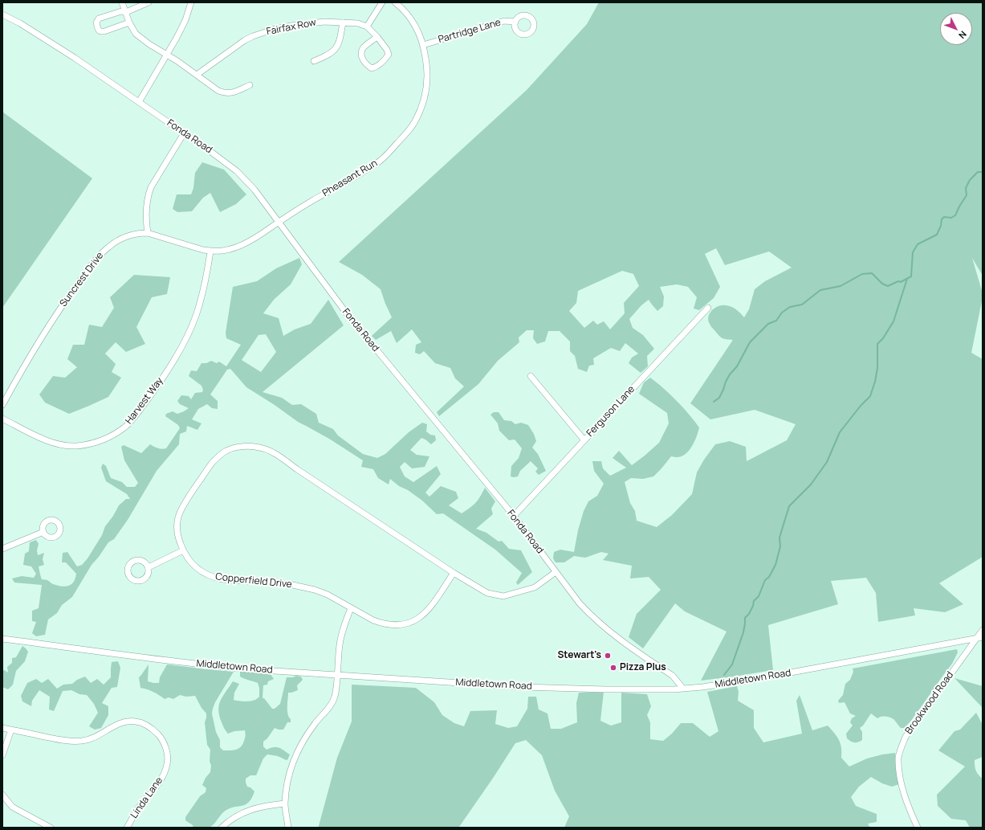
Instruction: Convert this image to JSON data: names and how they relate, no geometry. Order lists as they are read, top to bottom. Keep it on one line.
{"streets":{"street":["Fairfax Row","Partridge Lane","Fonda Road","Pheasant Run","Suncrest Drive","Harvest Way","Ferguson Lane","Copperfield Drive","Middletown Road","Brookwood Road","Linda Lane"]},"crossings":[["Partridge Lane","Pheasant Run"],["Fonda Road","Pheasant Run"],["Fonda Road","Suncrest Drive"],["Fonda Road","Ferguson Lane"],["Fonda Road","Copperfield Drive"],["Fonda Road","Middletown Road"],["Pheasant Run","Suncrest Drive"],["Suncrest Drive","Harvest Way"],["Middletown Road","Brookwood Road"]],"places":["Stewart's","Pizza Plus"],"north":"bottom right"}
